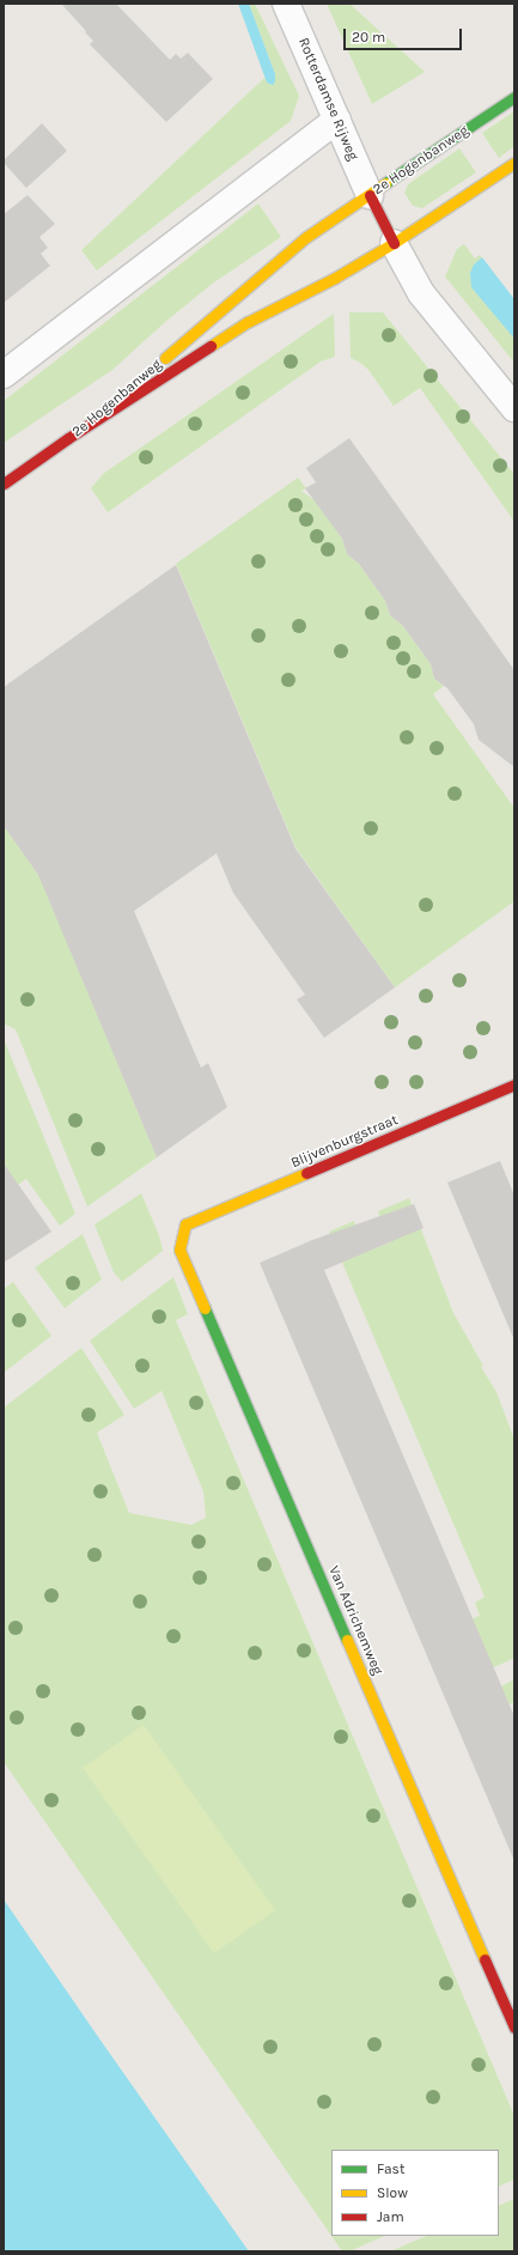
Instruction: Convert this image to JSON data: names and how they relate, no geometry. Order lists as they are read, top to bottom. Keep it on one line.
{"streets":{"street":["Rotterdamse Rijweg","2e Hogenbanweg","Blijvenburgstraat","Van Adrichemweg"]},"crossings":[["Rotterdamse Rijweg","2e Hogenbanweg"],["Blijvenburgstraat","Van Adrichemweg"]],"legend":["Fast","Slow","Jam"],"scale_bar":"20 m"}
